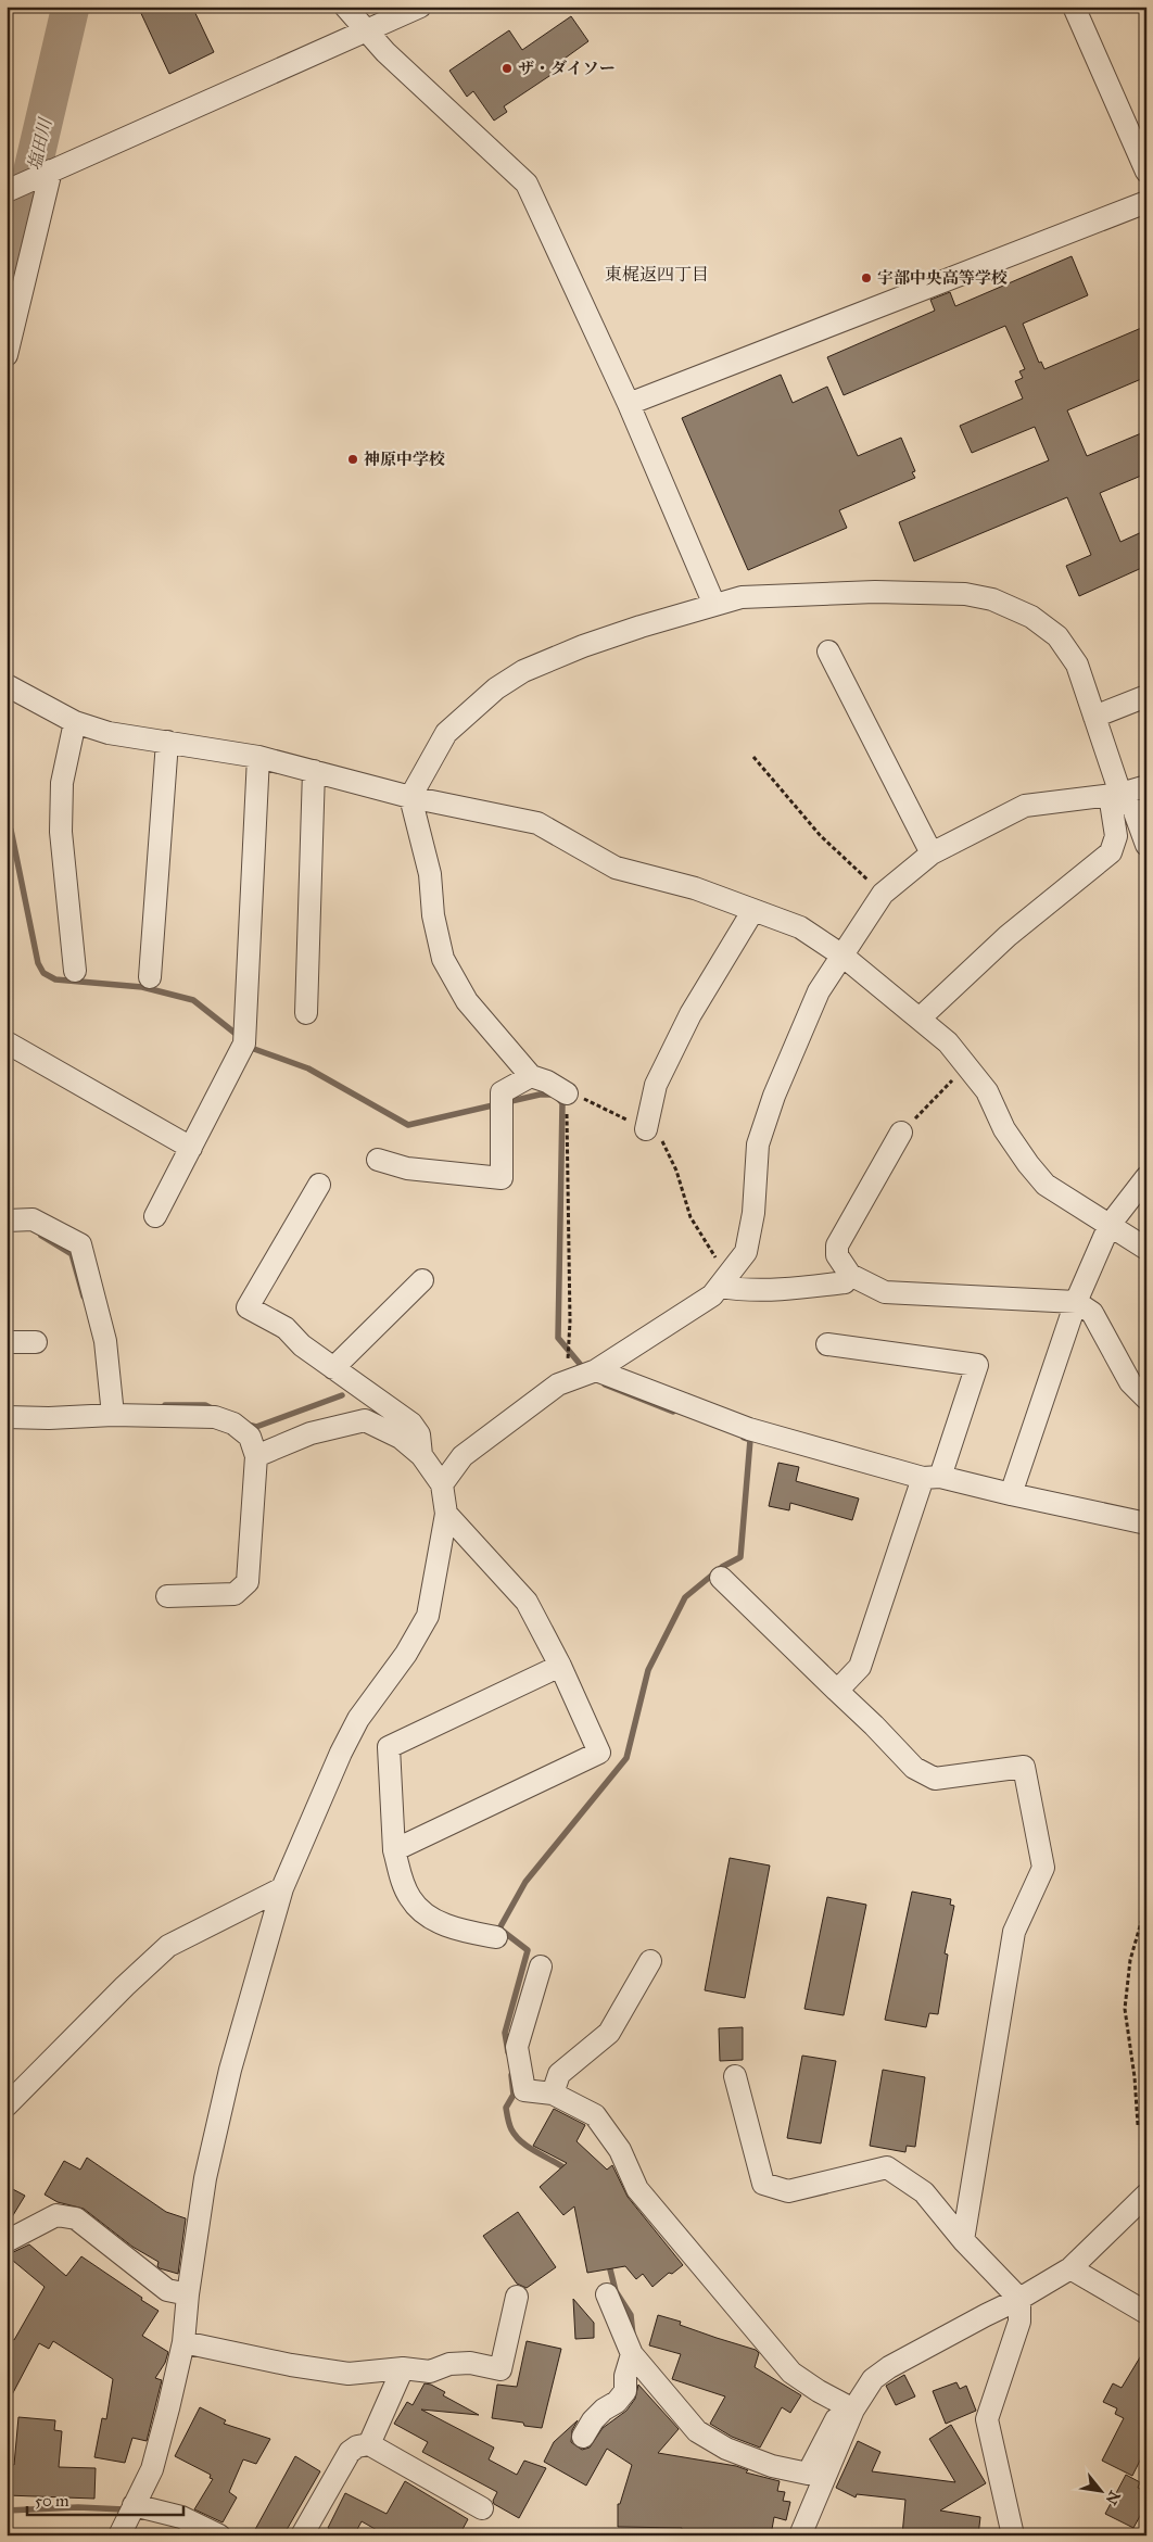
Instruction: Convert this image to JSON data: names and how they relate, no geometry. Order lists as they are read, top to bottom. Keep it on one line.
{"districts":["東梶返四丁目"],"water":["塩田川"],"places":["ザ・ダイソー","宇部中央高等学校","神原中学校"],"scale_bar":"50 m","north":"bottom right"}
